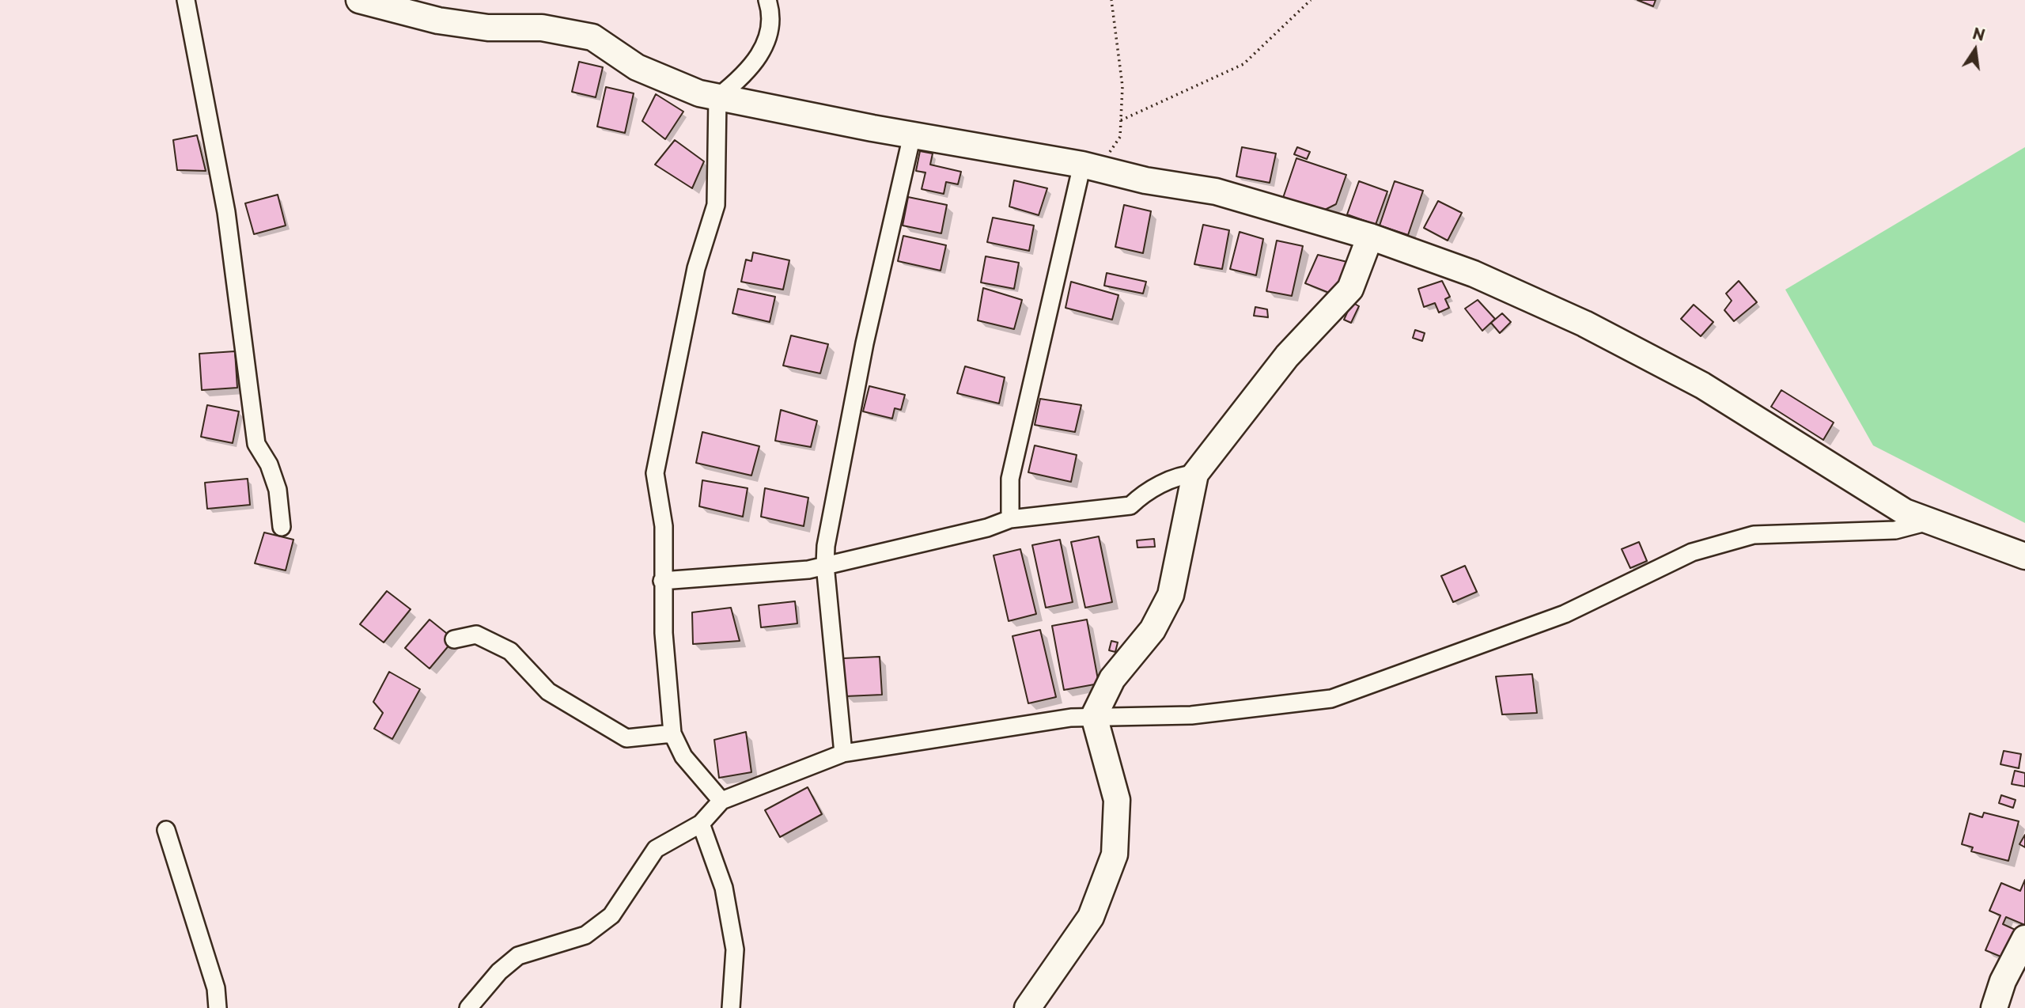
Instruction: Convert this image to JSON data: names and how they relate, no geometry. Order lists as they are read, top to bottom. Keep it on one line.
{"north":"top"}
